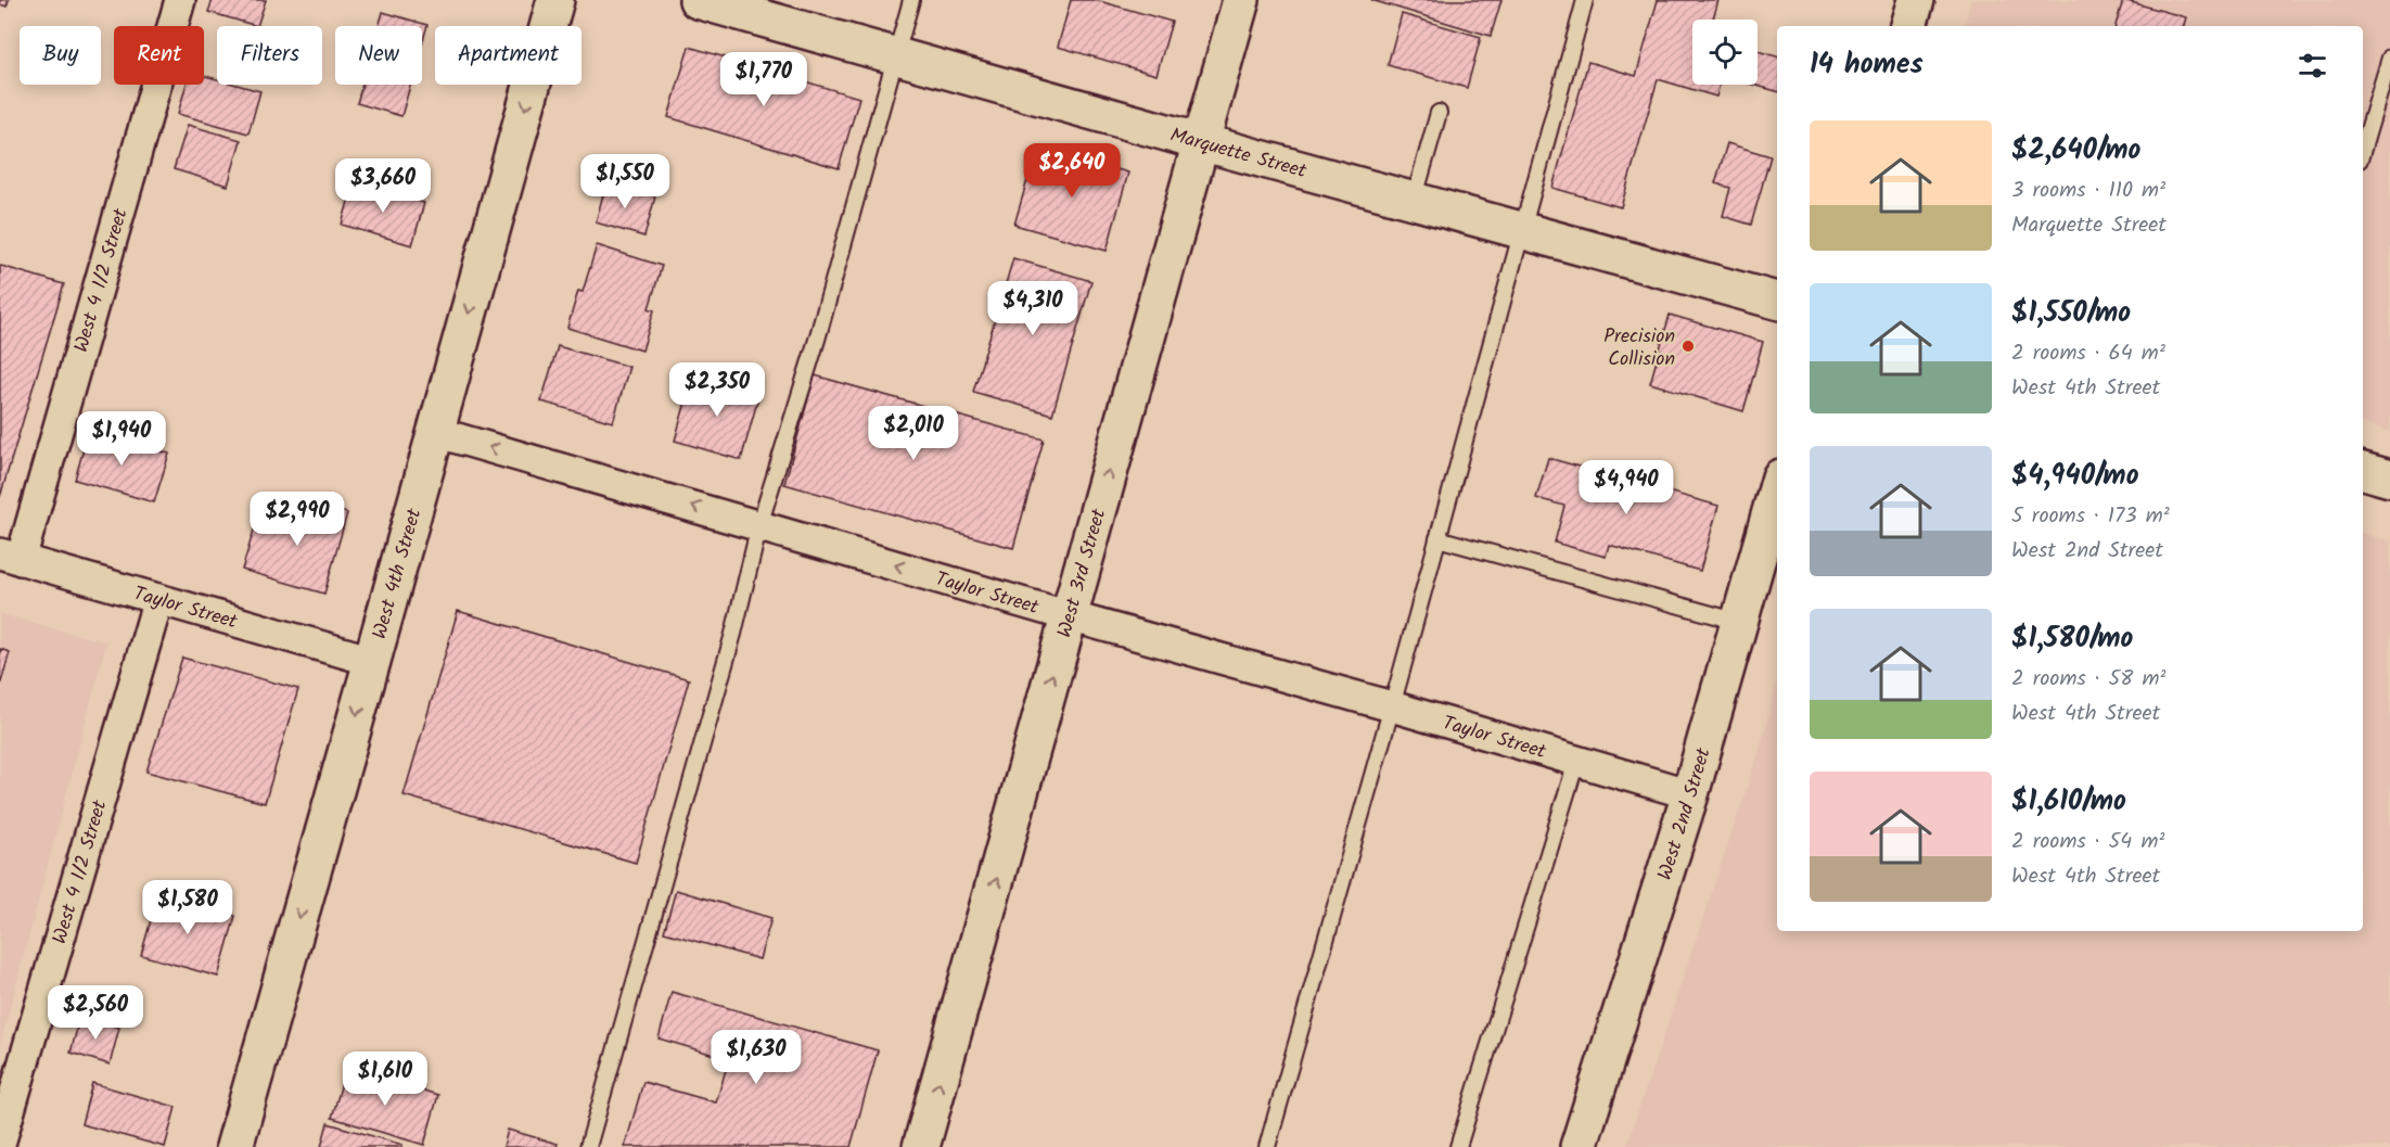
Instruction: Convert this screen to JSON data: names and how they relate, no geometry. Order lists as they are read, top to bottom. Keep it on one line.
{"streets":{"main road":["Marquette Street","West 3rd Street","West 4th Street","West 2nd Street"],"street":["West 4 1/2 Street","Taylor Street"]},"crossings":[["Marquette Street","West 3rd Street"],["West 4 1/2 Street","Taylor Street"],["West 3rd Street","Taylor Street"],["West 4th Street","Taylor Street"],["Taylor Street","West 2nd Street"]],"one_way":["West 3rd Street","West 4th Street","Taylor Street"],"places":["Precision Collision"],"page":{"chip":["Buy","Rent","Filters","New","Apartment"],"heading":"14 homes","price":["$1,770","$2,640","$1,550","$3,660","$4,310","$2,350","$2,010","$1,940","$4,940","$2,990","$1,580","$2,560","$1,630","$1,610"],"list":[{"name":"$2,640/mo","note":"3 rooms · 110 m² · Marquette Street"},{"name":"$1,550/mo","note":"2 rooms · 64 m² · West 4th Street"},{"name":"$4,940/mo","note":"5 rooms · 173 m² · West 2nd Street"},{"name":"$1,580/mo","note":"2 rooms · 58 m² · West 4th Street"},{"name":"$1,610/mo","note":"2 rooms · 54 m² · West 4th Street"}]}}
